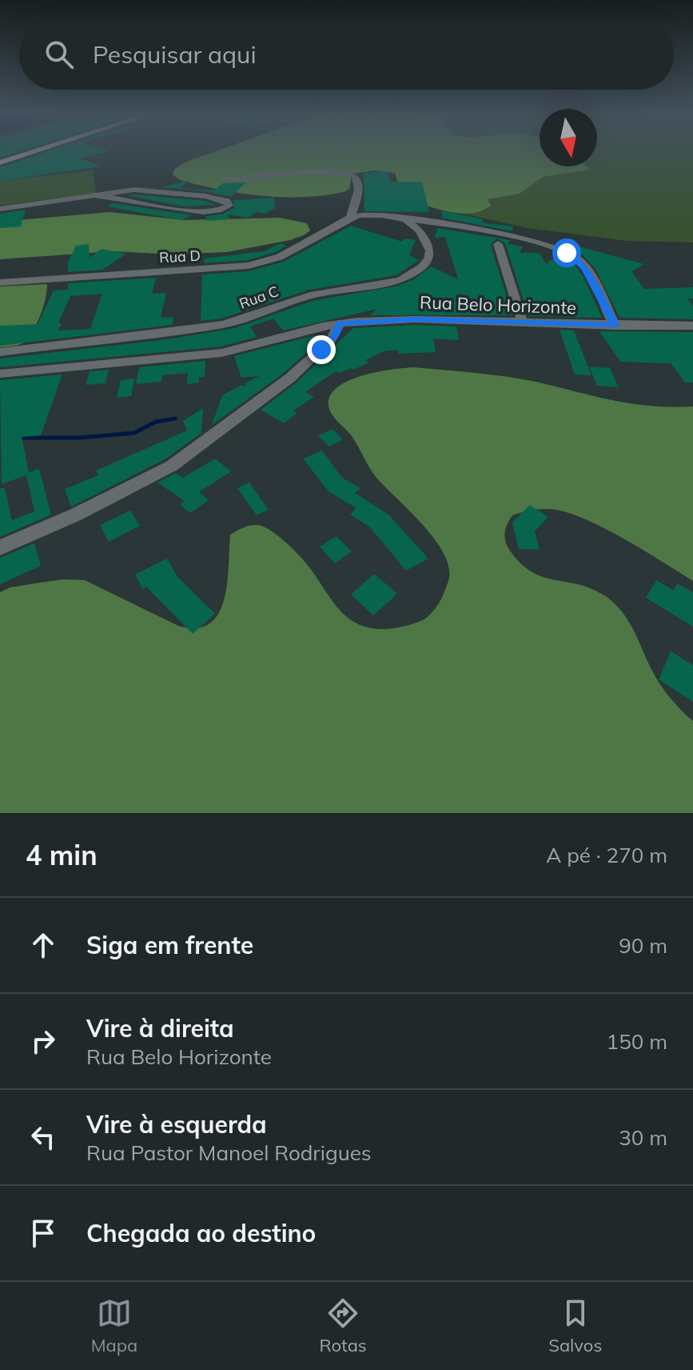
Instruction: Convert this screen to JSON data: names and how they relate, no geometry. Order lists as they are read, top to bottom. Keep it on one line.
{"streets":{"street":["Rua D","Rua C","Rua Belo Horizonte"]},"north":"bottom","page":{"search":"Pesquisar aqui","heading":["4 min","A pé · 270 m"],"list":[["Siga em frente","90 m"],["Vire à direita","Rua Belo Horizonte","150 m"],["Vire à esquerda","Rua Pastor Manoel Rodrigues","30 m"],"Chegada ao destino"],"nav":["Mapa","Rotas","Salvos"]}}
